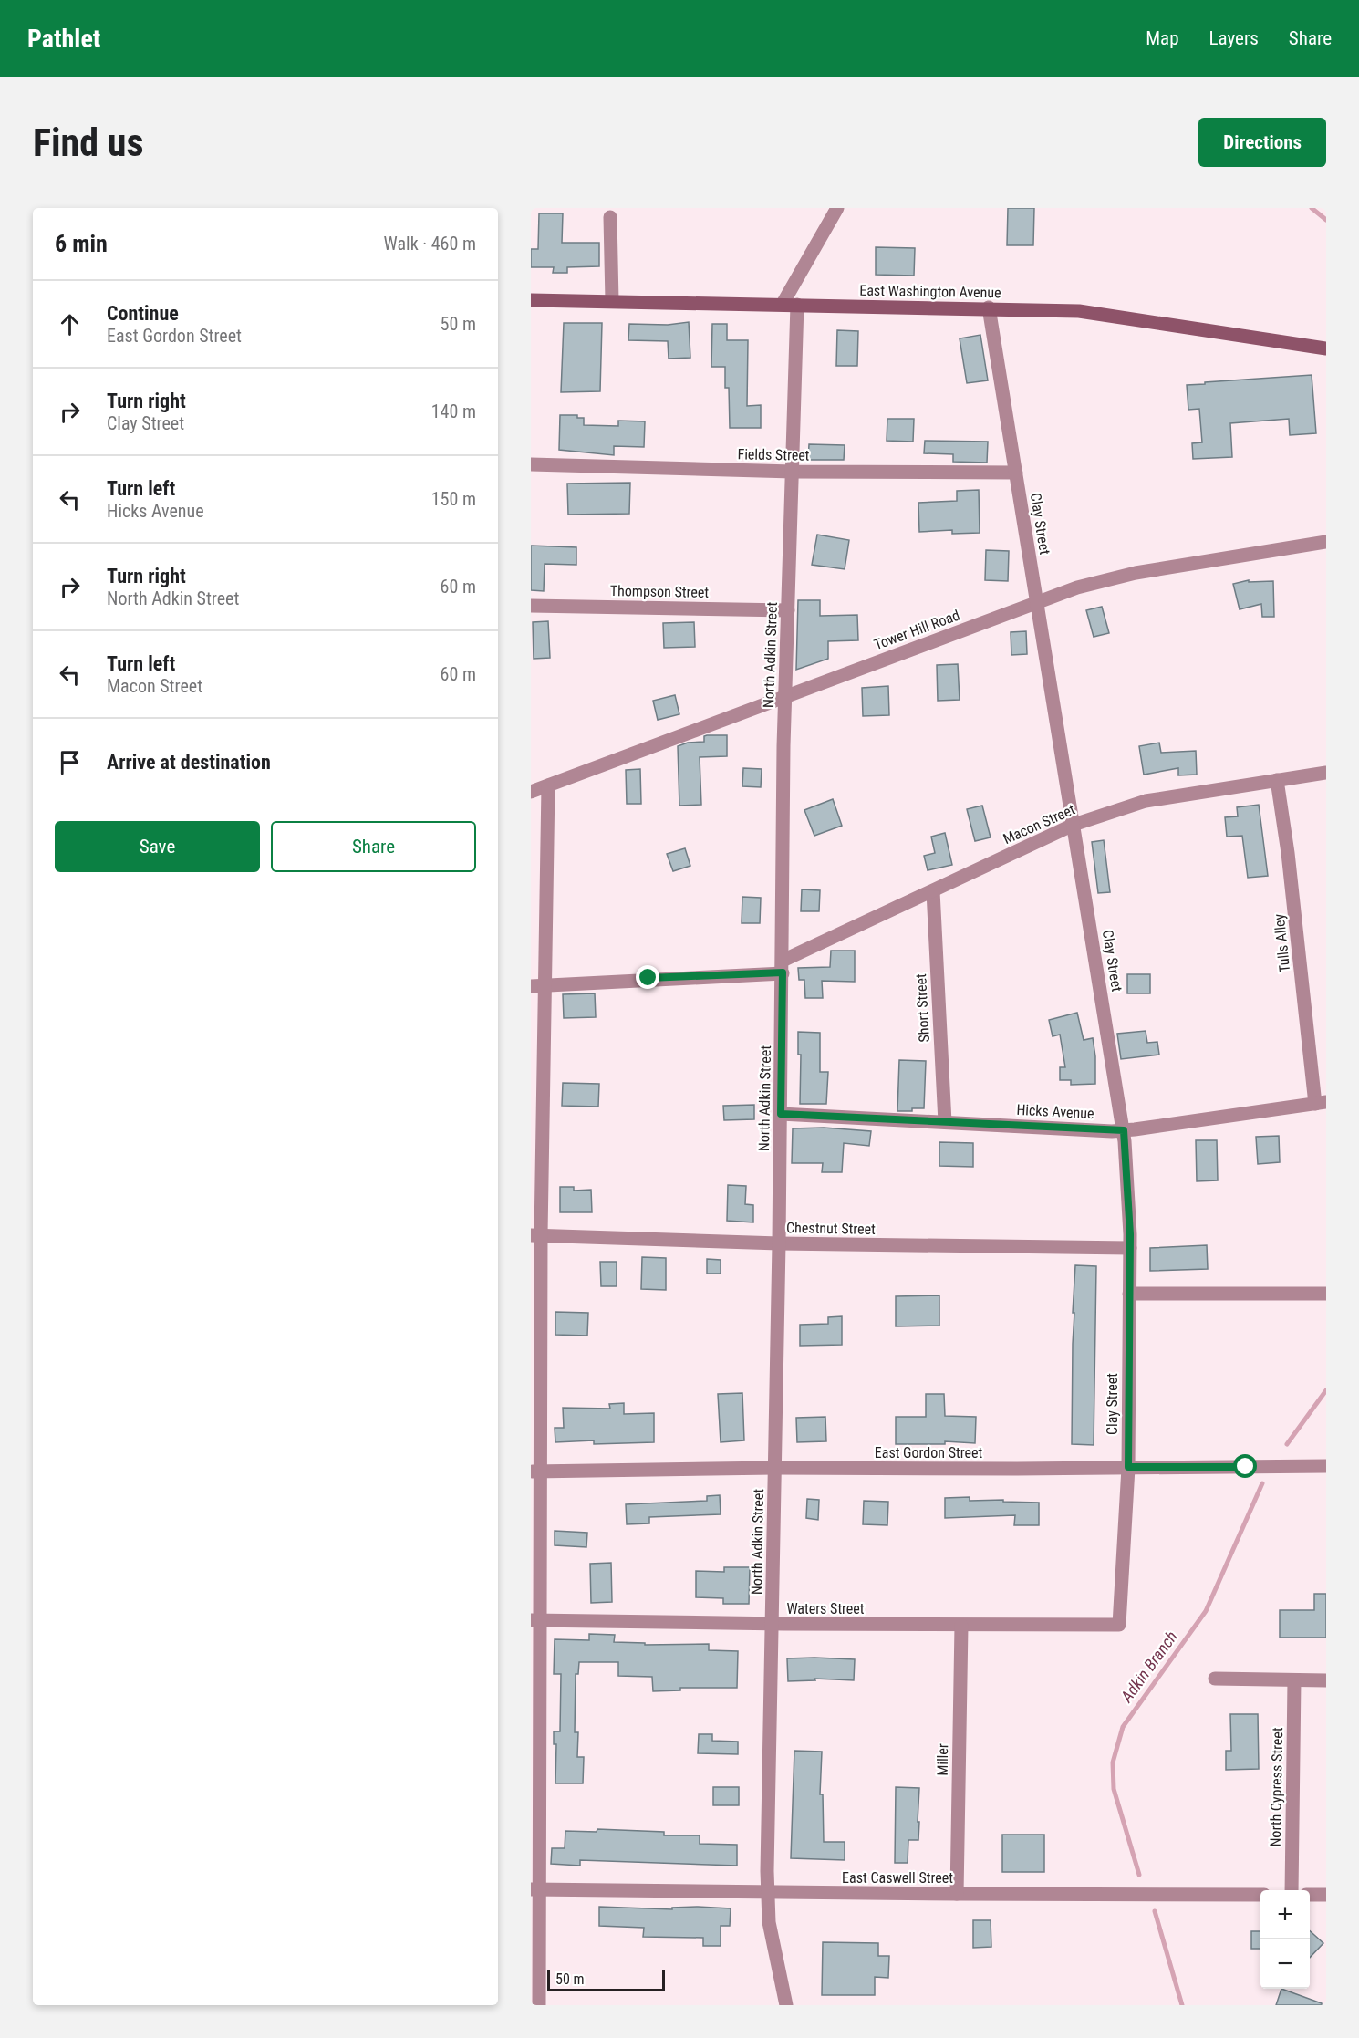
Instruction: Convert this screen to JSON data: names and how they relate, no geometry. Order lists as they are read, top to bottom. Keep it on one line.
{"streets":{"street":["East Washington Avenue","Fields Street","Clay Street","Thompson Street","Tower Hill Road","North Adkin Street","Macon Street","Tulls Alley","Short Street","Hicks Avenue","Chestnut Street","East Gordon Street","Waters Street","Miller","North Cypress Street","East Caswell Street"]},"crossings":[["East Washington Avenue","Clay Street"],["East Washington Avenue","North Adkin Street"],["Fields Street","Clay Street"],["Fields Street","North Adkin Street"],["Clay Street","Tower Hill Road"],["Clay Street","Macon Street"],["Clay Street","Hicks Avenue"],["Clay Street","Chestnut Street"],["Clay Street","East Gordon Street"],["Clay Street","Waters Street"],["Thompson Street","North Adkin Street"],["Tower Hill Road","North Adkin Street"],["North Adkin Street","Macon Street"],["North Adkin Street","Hicks Avenue"],["North Adkin Street","Chestnut Street"],["North Adkin Street","East Gordon Street"],["North Adkin Street","Waters Street"],["North Adkin Street","East Caswell Street"],["Macon Street","Tulls Alley"],["Macon Street","Short Street"],["Tulls Alley","Hicks Avenue"],["Short Street","Hicks Avenue"],["Waters Street","Miller"],["Miller","East Caswell Street"]],"water":["Adkin Branch"],"scale_bar":"50 m","page":{"header":"Pathlet","nav":["Map","Layers","Share"],"buttons":["Directions",["Save","Share"]],"title":"Find us","heading":["6 min","Walk · 460 m"],"list":[["Continue","East Gordon Street","50 m"],["Turn right","Clay Street","140 m"],["Turn left","Hicks Avenue","150 m"],["Turn right","North Adkin Street","60 m"],["Turn left","Macon Street","60 m"],"Arrive at destination"],"map_buttons":["+","−"],"scale":"50 m"}}
